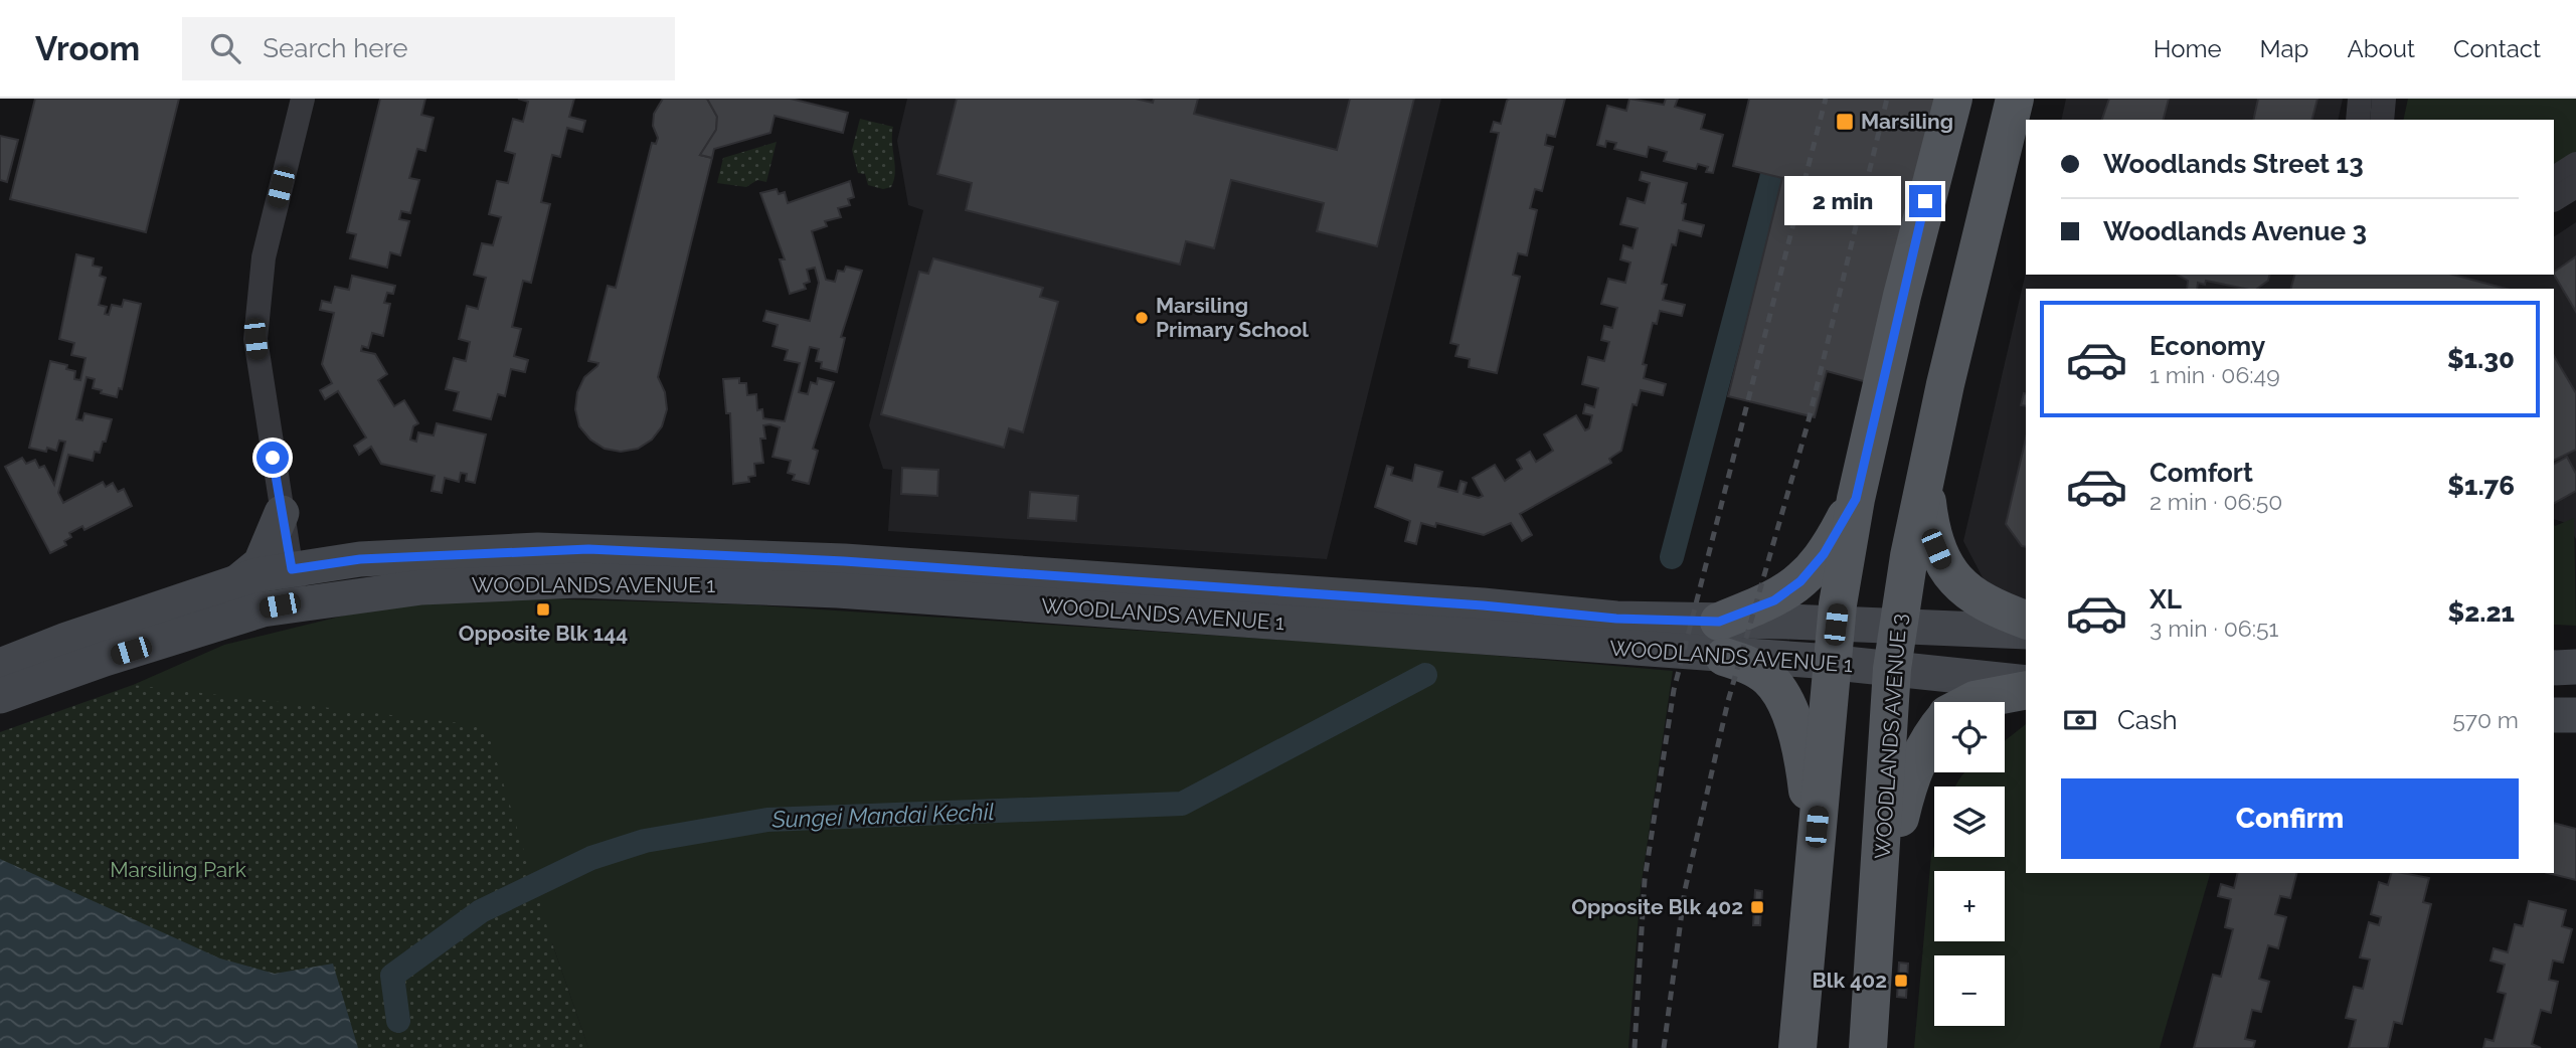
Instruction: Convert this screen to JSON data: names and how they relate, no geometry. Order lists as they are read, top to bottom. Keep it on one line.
{"streets":{"main road":["WOODLANDS AVENUE 1","WOODLANDS AVENUE 3"]},"crossings":[["WOODLANDS AVENUE 1","WOODLANDS AVENUE 3"]],"water":["Sungei Mandai Kechil"],"parks":["Marsiling Park"],"places":{"transit":["Marsiling","Opposite Blk 144","Opposite Blk 402","Blk 402"],"other":["Marsiling Primary School"]},"page":{"header":"Vroom","search":"Search here","nav":["Home","Map","About","Contact"],"banner":["Woodlands Street 13","Woodlands Avenue 3"],"bubble":"2 min","list":[{"name":"Economy","note":"1 min · 06:49","value":"$1.30"},{"name":"Comfort","note":"2 min · 06:50","value":"$1.76"},{"name":"XL","note":"3 min · 06:51","value":"$2.21"}],"pay":["Cash","570 m"],"map_buttons":["+","−"],"buttons":"Confirm"}}
